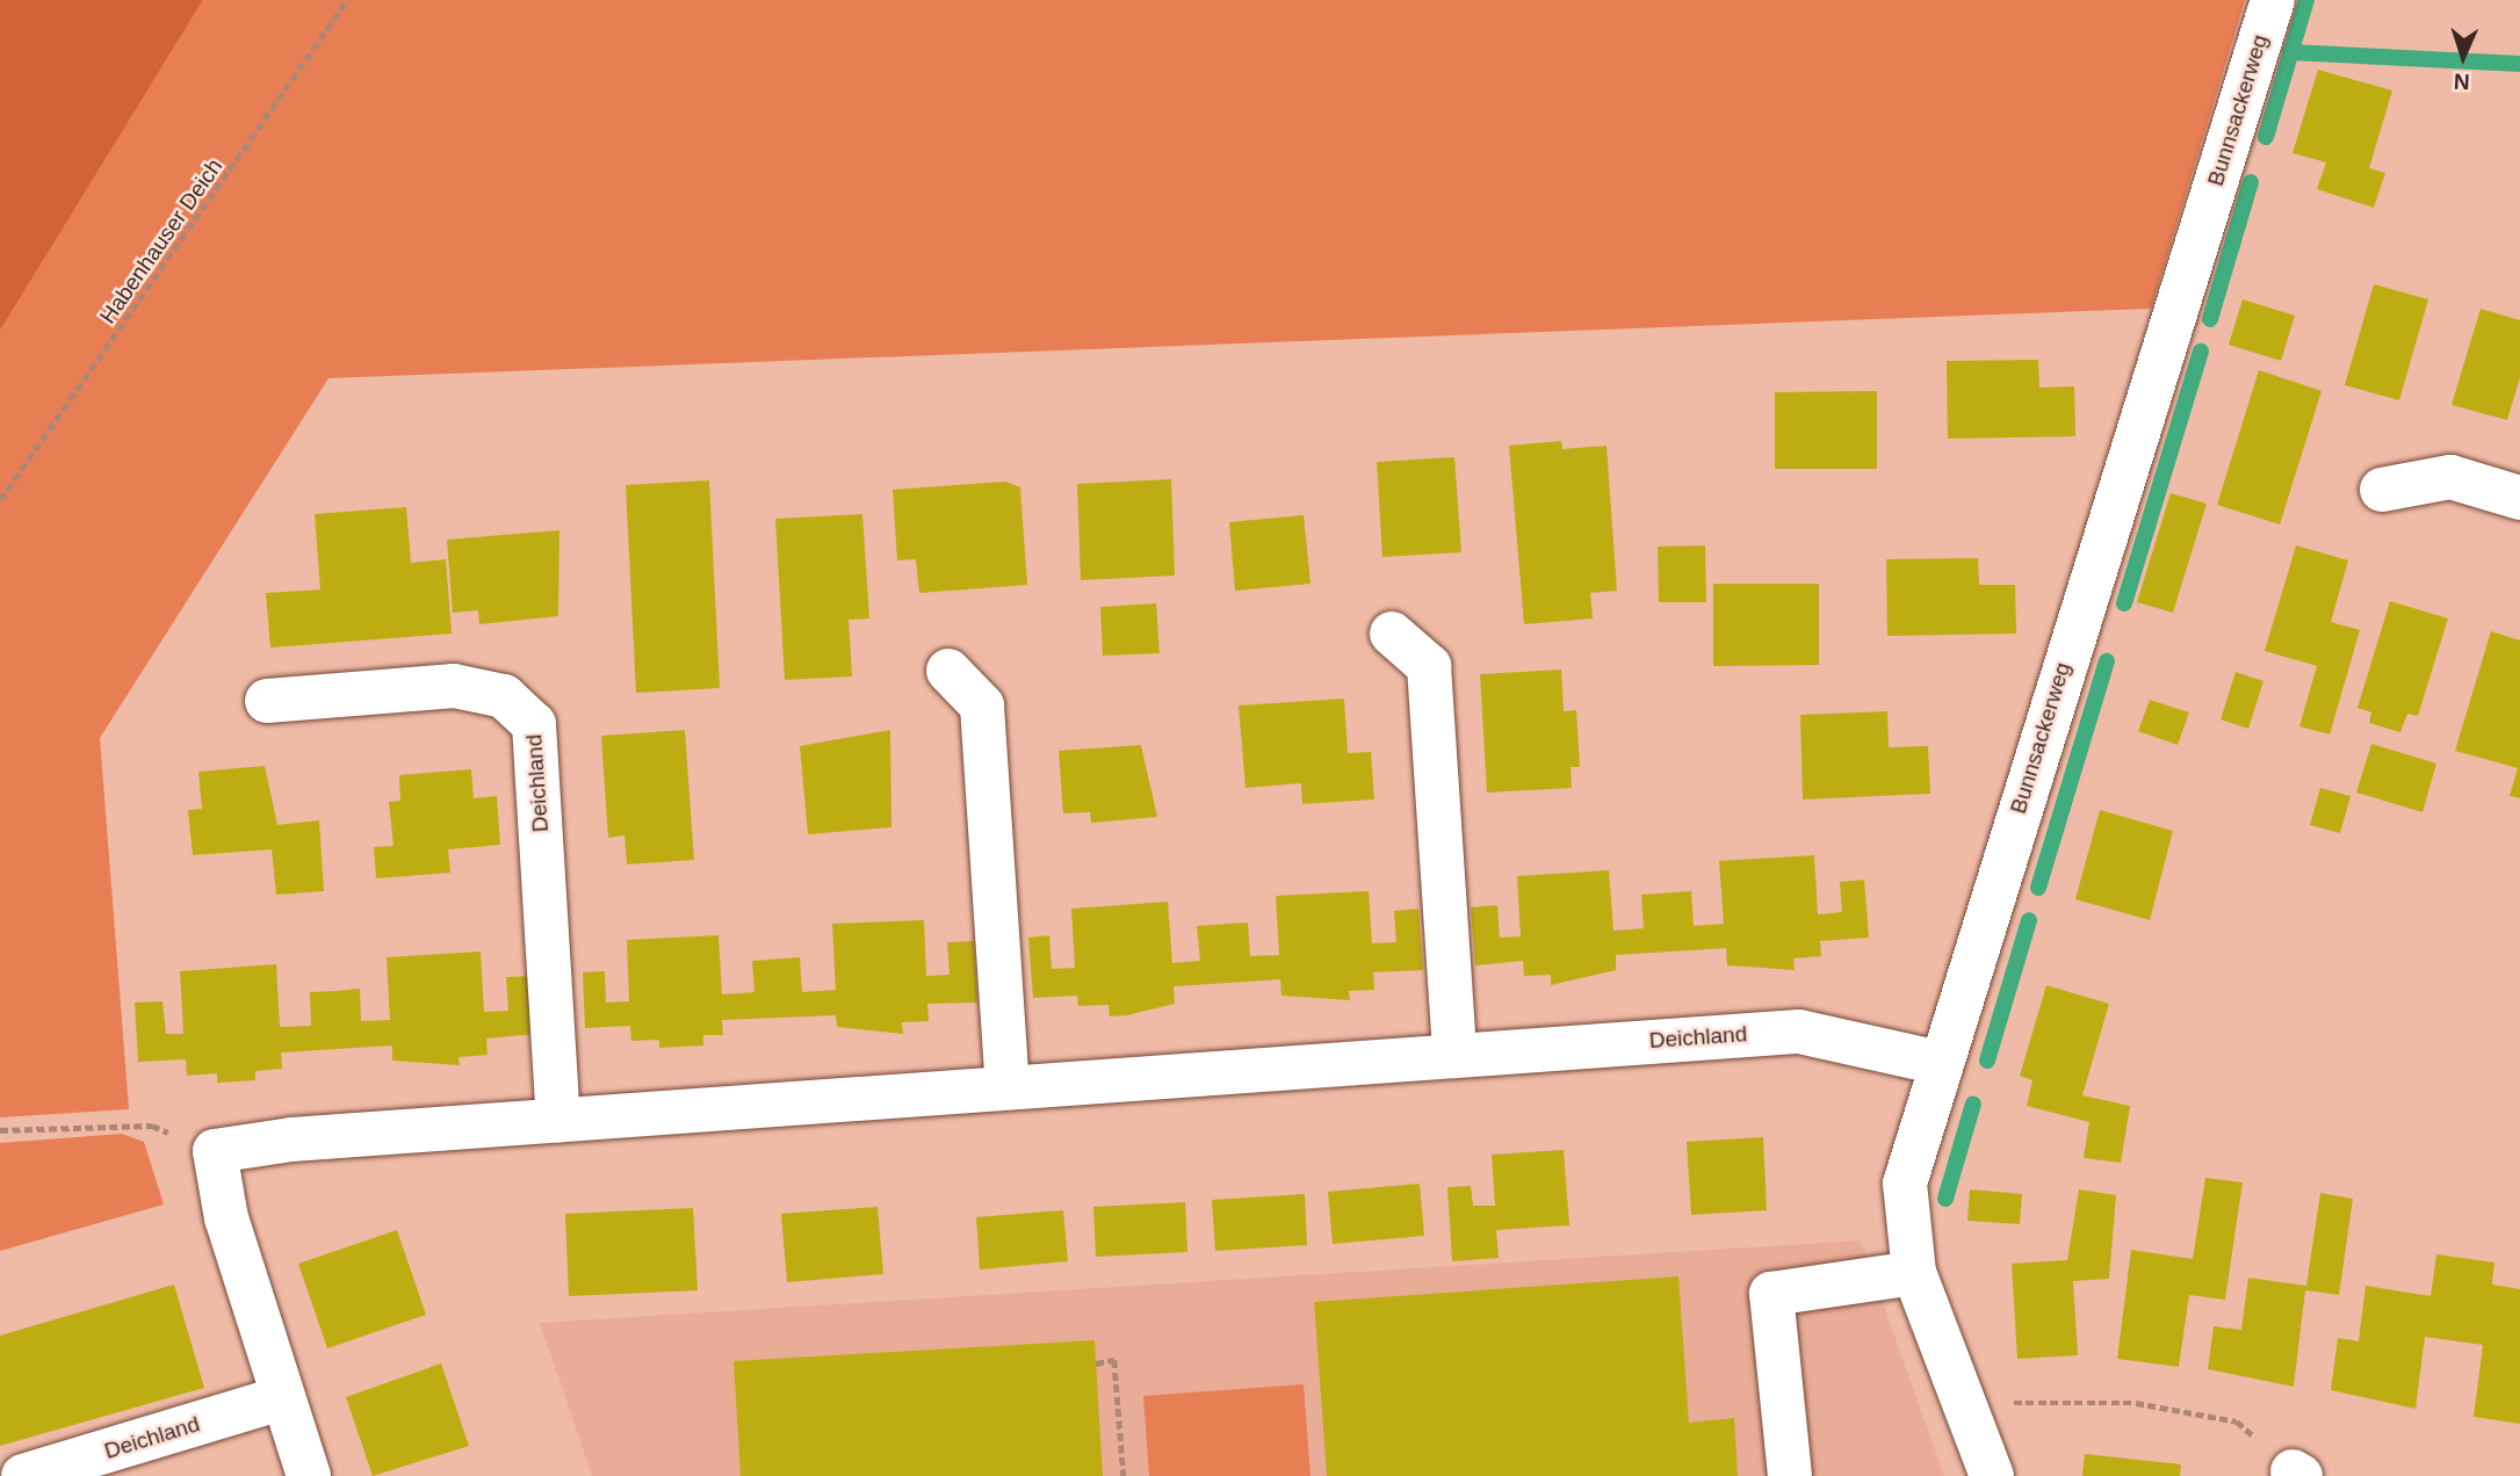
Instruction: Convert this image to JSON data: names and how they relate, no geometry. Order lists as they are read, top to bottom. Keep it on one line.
{"streets":{"street":["Bunnsackerweg","Deichland"],"path":["Habenhauser Deich"]},"crossings":[["Bunnsackerweg","Deichland"]],"north":"bottom"}
